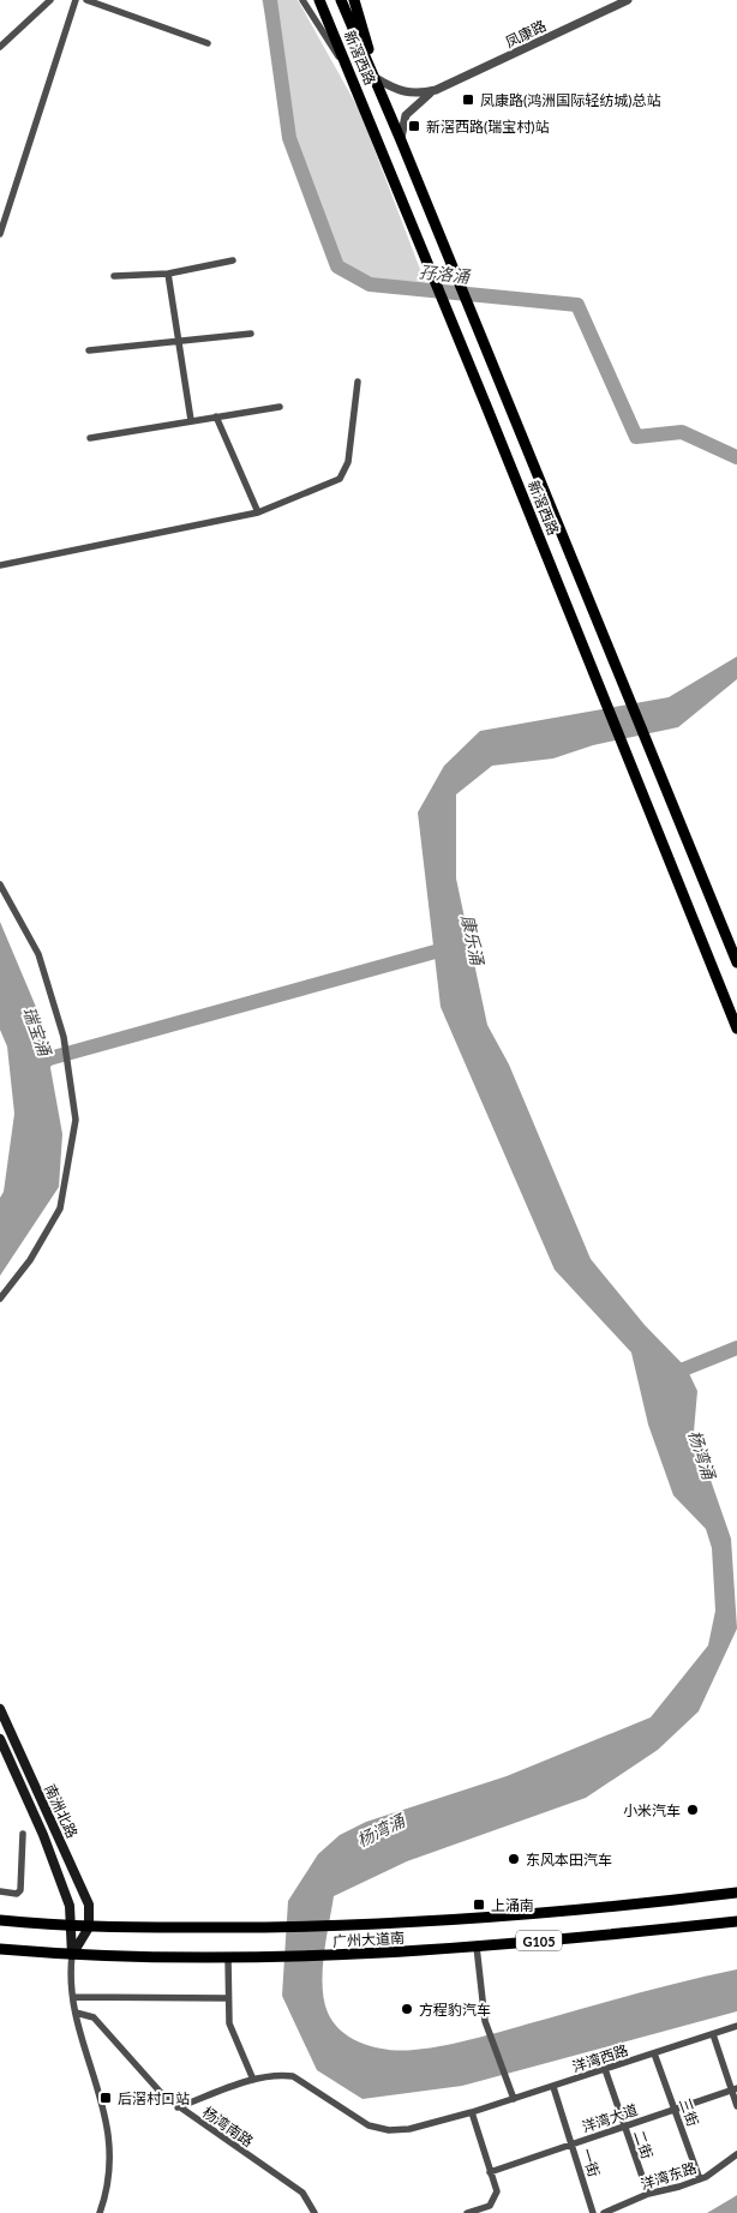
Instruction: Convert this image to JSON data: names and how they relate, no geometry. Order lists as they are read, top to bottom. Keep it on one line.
{"streets":{"highway":["新滘西路","广州大道南","G105"],"main road":["南洲北路"],"street":["凤康路","洋湾西路","三街","洋湾大道","杨湾南路","二街","一街","洋湾东路"]},"crossings":[["南洲北路","广州大道南"],["洋湾西路","三街"],["洋湾西路","杨湾南路"],["洋湾西路","二街"],["洋湾西路","一街"],["三街","洋湾大道"],["三街","洋湾东路"],["洋湾大道","二街"],["洋湾大道","一街"],["二街","洋湾东路"]],"water":["孖洛涌","康乐涌","瑞宝涌","杨湾涌"],"places":{"transit":["凤康路(鸿洲国际轻纺城)总站","新滘西路(瑞宝村)站","上涌南","后滘村口站"],"other":["小米汽车","东风本田汽车","方程豹汽车"]}}
